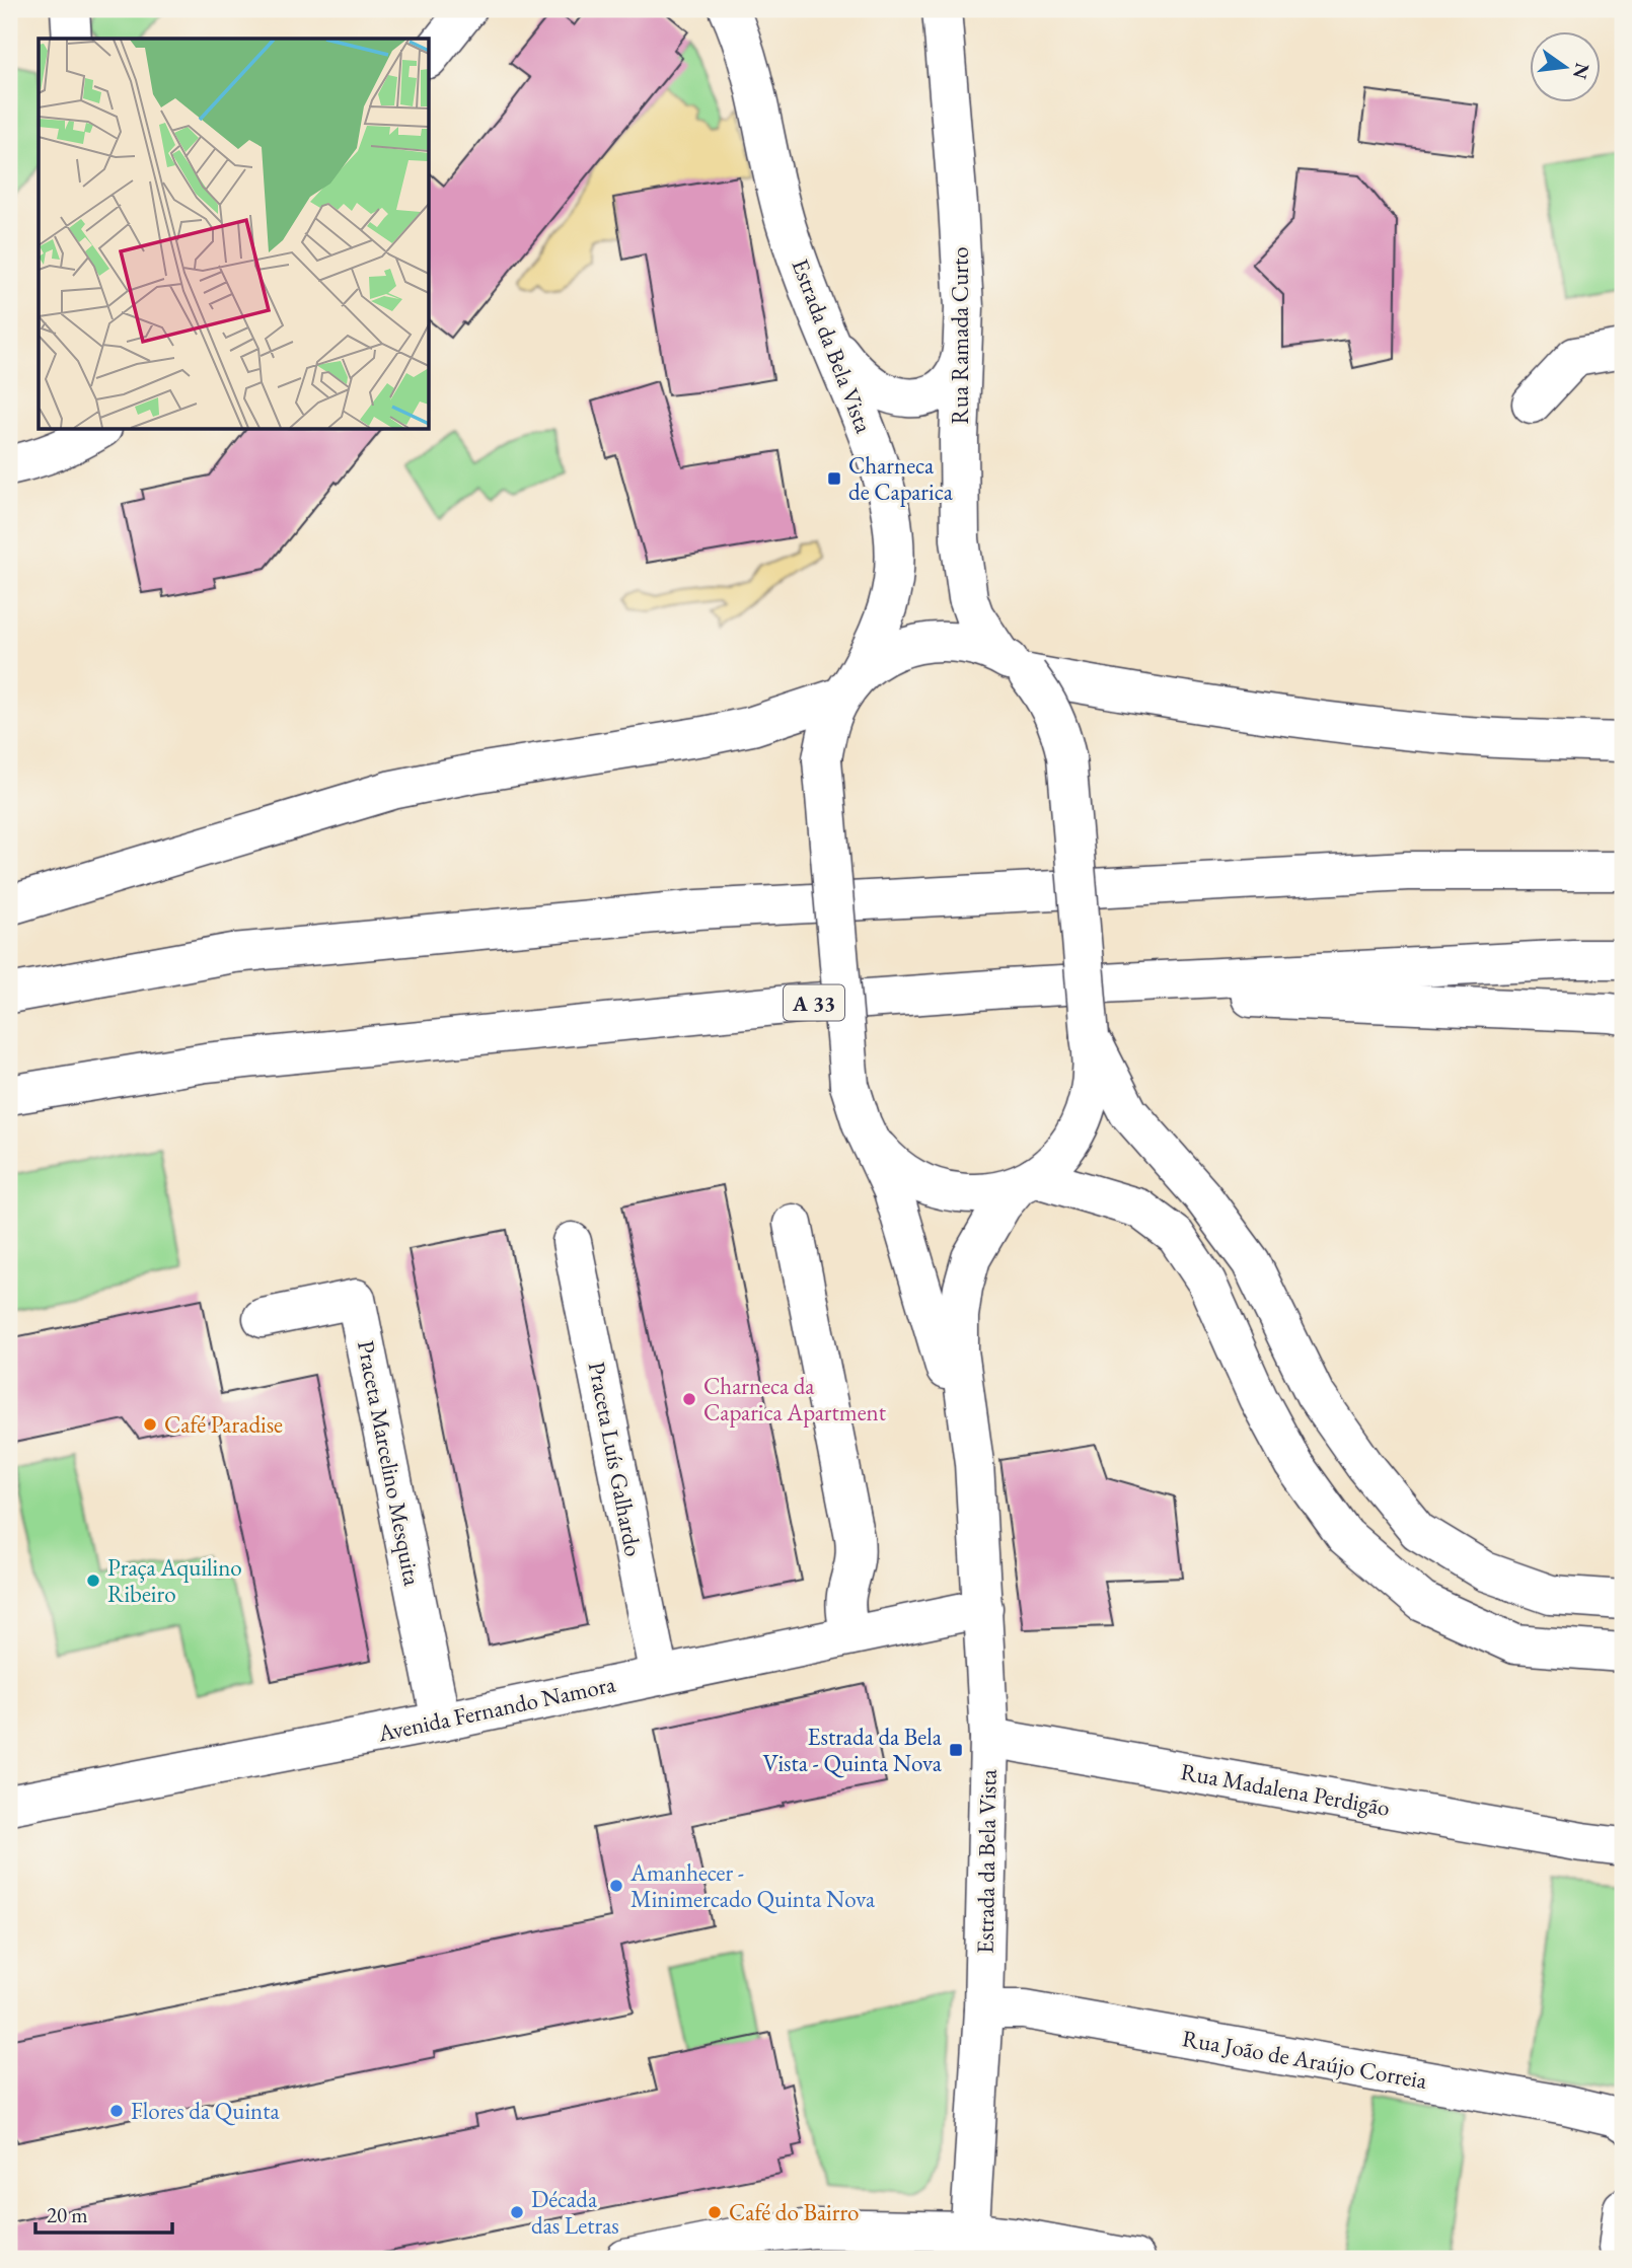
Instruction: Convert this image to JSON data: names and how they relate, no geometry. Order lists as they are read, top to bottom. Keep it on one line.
{"streets":{"main road":["Rua Ramada Curto","Estrada da Bela Vista","A 33","Praceta Luís Galhardo","Praceta Marcelino Mesquita","Avenida Fernando Namora","Rua Madalena Perdigão","Rua João de Araújo Correia"]},"crossings":[["Rua Ramada Curto","Estrada da Bela Vista"],["Estrada da Bela Vista","Avenida Fernando Namora"],["Estrada da Bela Vista","Rua Madalena Perdigão"],["Estrada da Bela Vista","Rua João de Araújo Correia"],["Praceta Luís Galhardo","Avenida Fernando Namora"],["Praceta Marcelino Mesquita","Avenida Fernando Namora"]],"places":{"transit":["Charneca de Caparica","Estrada da Bela Vista - Quinta Nova"],"other":["Charneca da Caparica Apartment","Café Paradise","Praça Aquilino Ribeiro","Amanhecer - Minimercado Quinta Nova","Flores da Quinta","Década das Letras","Café do Bairro"]},"scale_bar":"20 m","north":"right"}
